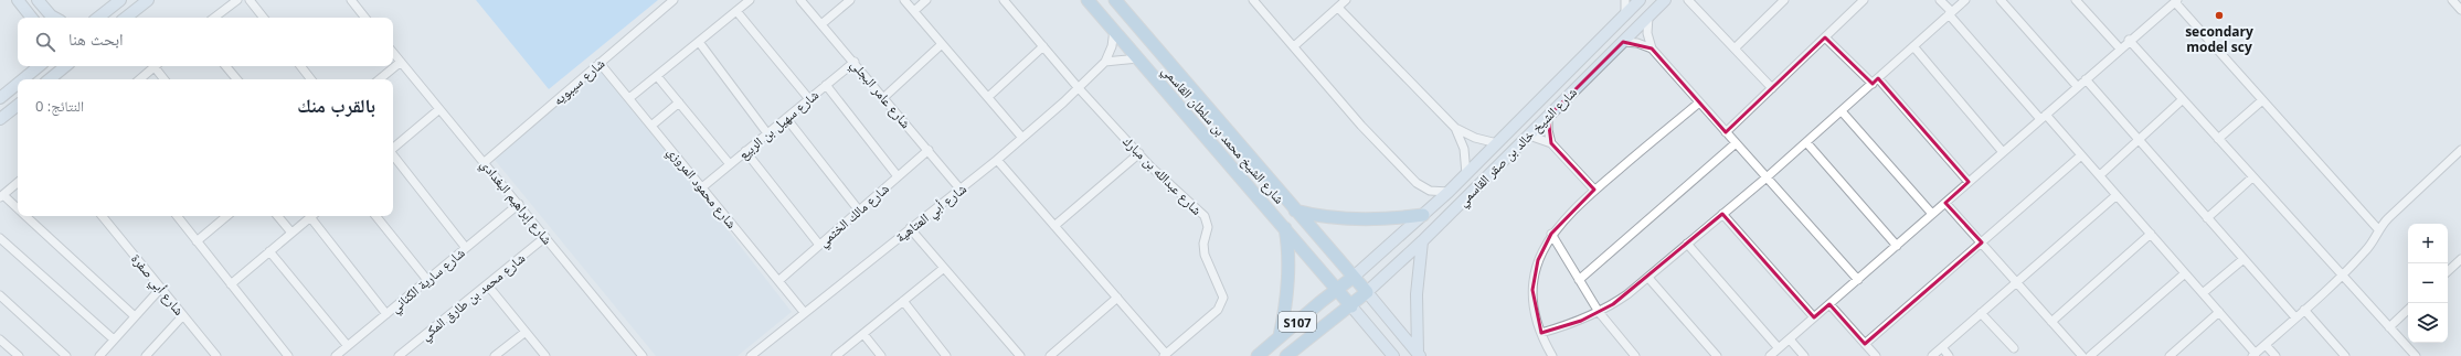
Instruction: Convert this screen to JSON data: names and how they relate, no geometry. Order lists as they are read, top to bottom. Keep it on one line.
{"streets":{"main road":["شارع الشيخ محمد بن سلطان القاسمي","شارع الشيخ خالد بن صقر القاسمي","S107"],"street":["شارع سيبويه","شارع عامر البجلي","شارع سهيل بن الربيع","شارع عبدالله بن مبارك","شارع محمود المروزي","شارع إبراهيم البغدادي","شارع أبي العتاهية","شارع مالك الخثمي","شارع سارية الكناني","شارع أبي صفرة","شارع محمد بن طارق المكي"]},"crossings":[["شارع سيبويه","شارع محمود المروزي"],["شارع سيبويه","شارع إبراهيم البغدادي"],["شارع عامر البجلي","شارع سهيل بن الربيع"],["شارع عامر البجلي","شارع أبي العتاهية"],["شارع عامر البجلي","شارع مالك الخثمي"],["شارع سهيل بن الربيع","شارع محمود المروزي"],["شارع الشيخ محمد بن سلطان القاسمي","شارع الشيخ خالد بن صقر القاسمي"],["شارع الشيخ محمد بن سلطان القاسمي","شارع أبي العتاهية"],["شارع الشيخ محمد بن سلطان القاسمي","S107"],["شارع عبدالله بن مبارك","شارع أبي العتاهية"],["شارع محمود المروزي","شارع أبي العتاهية"],["شارع محمود المروزي","شارع مالك الخثمي"],["شارع إبراهيم البغدادي","شارع سارية الكناني"],["شارع إبراهيم البغدادي","شارع محمد بن طارق المكي"]],"places":["secondary model scy"],"page":{"search":"ابحث هنا","heading":["بالقرب منك","النتائج: 0"],"map_buttons":["+","−"]}}
